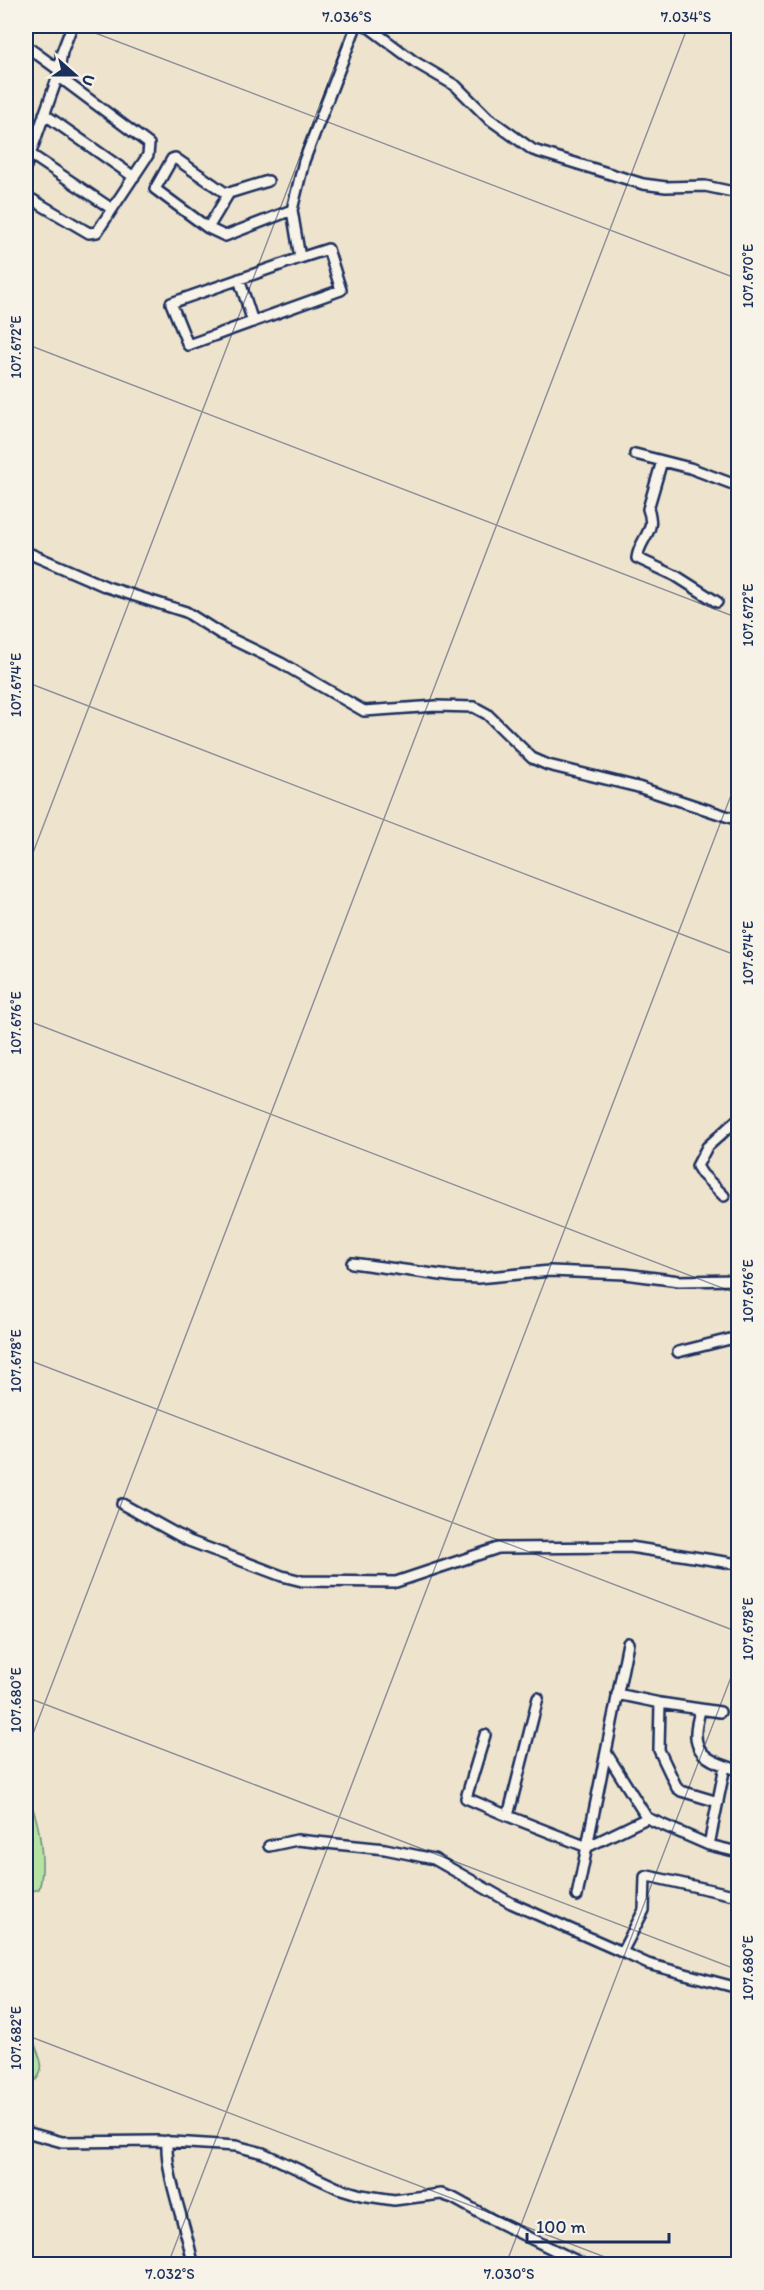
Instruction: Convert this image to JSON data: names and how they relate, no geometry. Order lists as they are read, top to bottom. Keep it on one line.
{"scale_bar":"100 m","north":"right","coordinates":["7.036°S","7.034°S","107.670°E","107.672°E","107.674°E","107.676°E","107.678°E","107.680°E","107.682°E","7.032°S","7.030°S"]}
